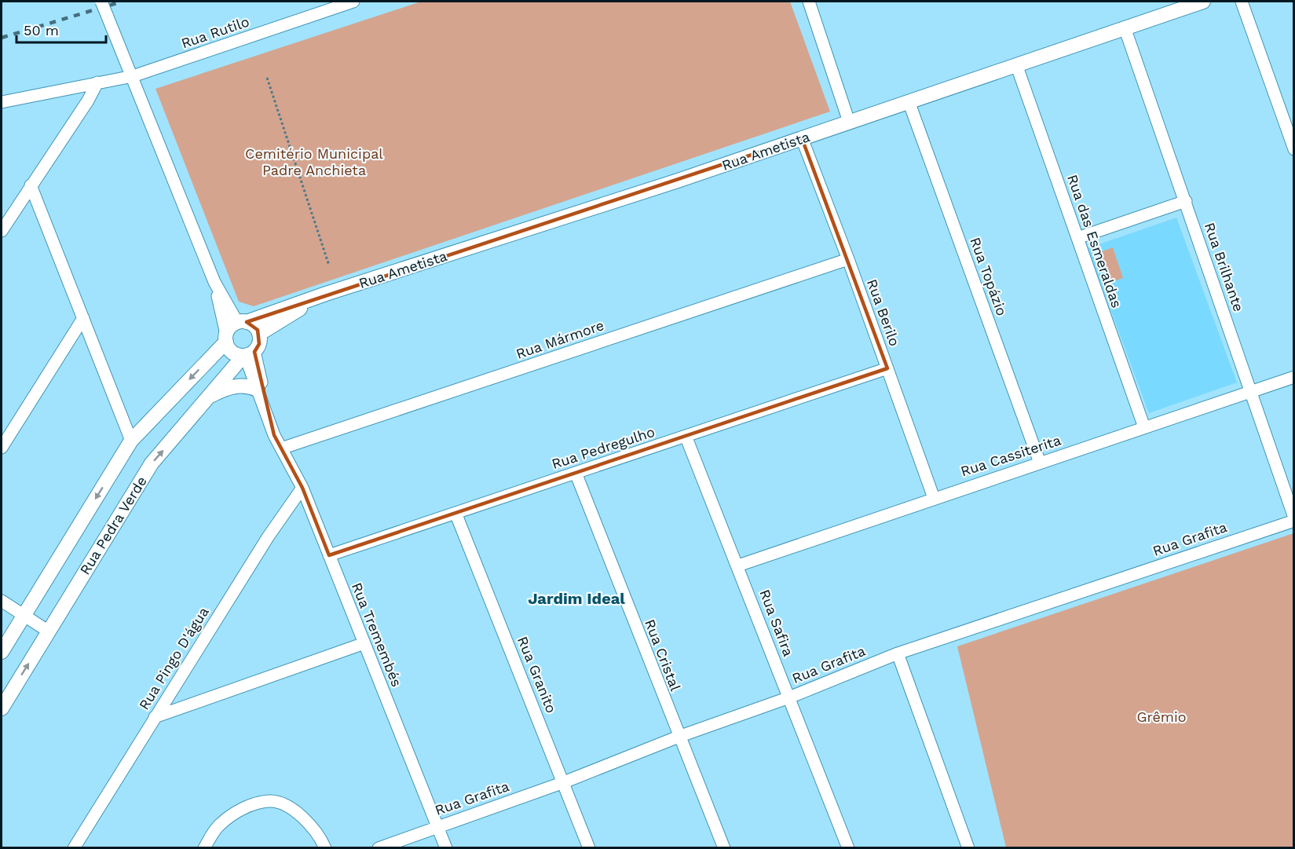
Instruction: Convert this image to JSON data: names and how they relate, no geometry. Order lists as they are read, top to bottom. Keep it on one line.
{"streets":{"street":["Rua Rutilo","Rua Ametista","Rua das Esmeraldas","Rua Brilhante","Rua Topázio","Rua Berilo","Rua Mármore","Rua Pedregulho","Rua Cassiterita","Rua Pedra Verde","Rua Grafita","Rua Safira","Rua Tremembés","Rua Cristal","Rua Pingo D'água","Rua Granito"]},"crossings":[["Rua Ametista","Rua das Esmeraldas"],["Rua Ametista","Rua Brilhante"],["Rua Ametista","Rua Topázio"],["Rua Ametista","Rua Berilo"],["Rua Ametista","Rua Pedra Verde"],["Rua Ametista","Rua Tremembés"],["Rua das Esmeraldas","Rua Cassiterita"],["Rua Brilhante","Rua Cassiterita"],["Rua Brilhante","Rua Grafita"],["Rua Topázio","Rua Cassiterita"],["Rua Berilo","Rua Mármore"],["Rua Berilo","Rua Pedregulho"],["Rua Berilo","Rua Cassiterita"],["Rua Mármore","Rua Tremembés"],["Rua Pedregulho","Rua Safira"],["Rua Pedregulho","Rua Tremembés"],["Rua Pedregulho","Rua Cristal"],["Rua Pedregulho","Rua Granito"],["Rua Cassiterita","Rua Safira"],["Rua Pedra Verde","Rua Tremembés"],["Rua Grafita","Rua Safira"],["Rua Grafita","Rua Tremembés"],["Rua Grafita","Rua Cristal"],["Rua Grafita","Rua Granito"],["Rua Tremembés","Rua Pingo D'água"]],"districts":["Jardim Ideal"],"parks":["Cemitério Municipal Padre Anchieta","Grêmio"],"scale_bar":"50 m"}
